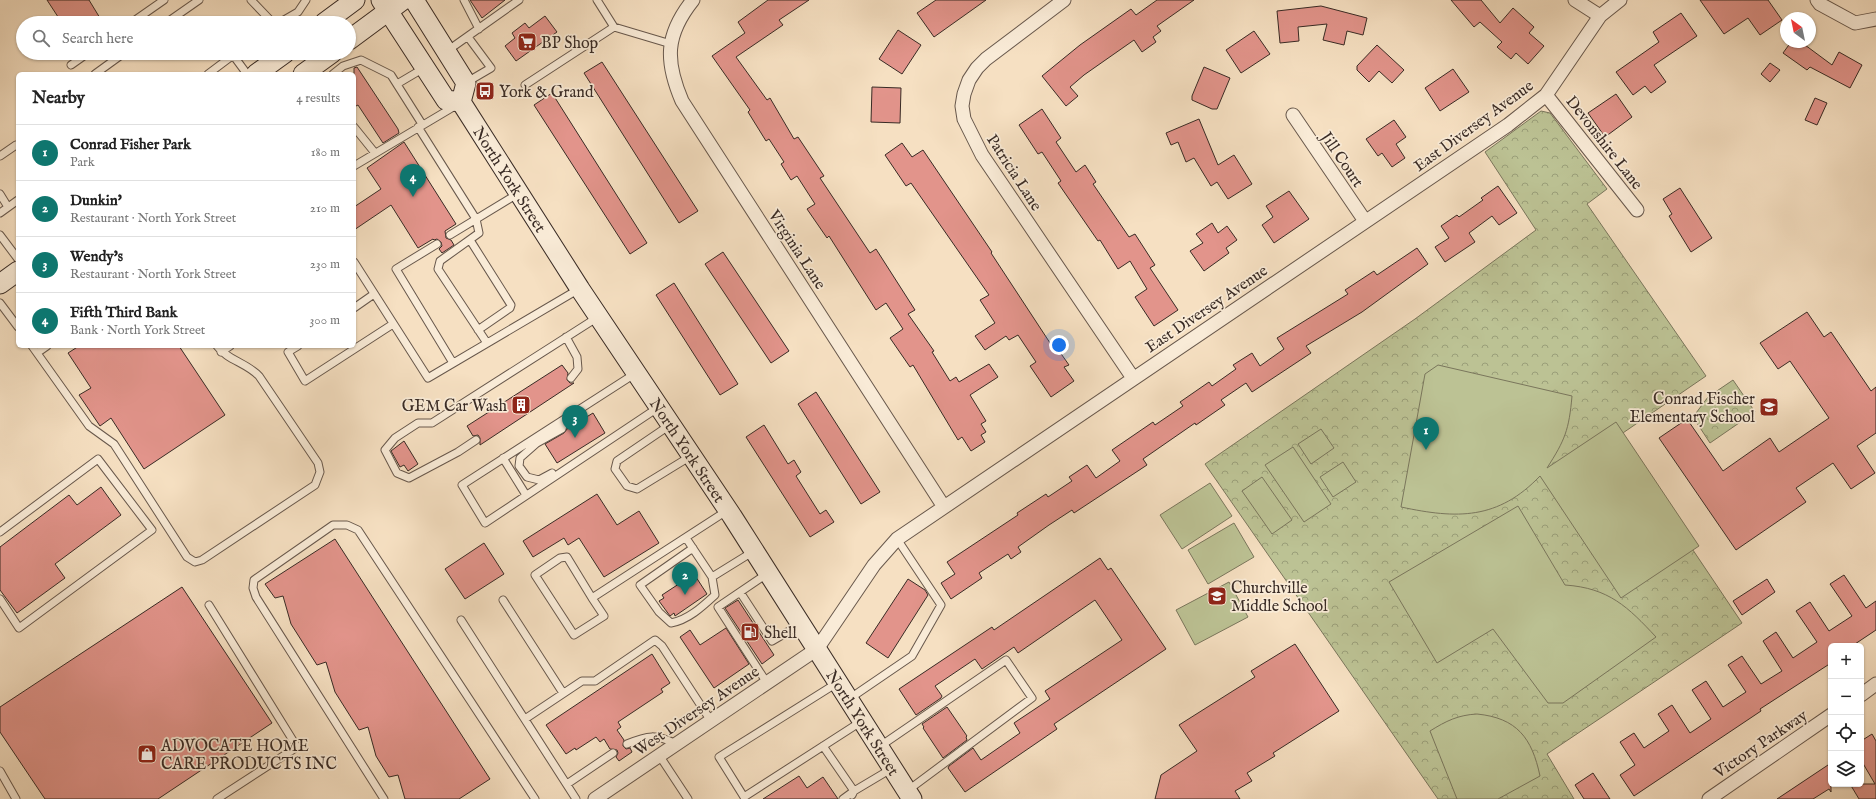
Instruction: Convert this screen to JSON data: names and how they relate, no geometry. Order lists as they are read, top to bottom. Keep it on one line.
{"streets":{"main road":["North York Street"],"street":["East Diversey Avenue","Devonshire Lane","Jill Court","Patricia Lane","Virginia Lane","West Diversey Avenue","Victory Parkway"]},"crossings":[["East Diversey Avenue","Devonshire Lane"],["East Diversey Avenue","Jill Court"],["East Diversey Avenue","Patricia Lane"],["East Diversey Avenue","North York Street"],["East Diversey Avenue","Virginia Lane"],["East Diversey Avenue","West Diversey Avenue"],["North York Street","West Diversey Avenue"]],"places":{"supermarket":["BP Shop"],"bus stop":["York & Grand"],"building":["GEM Car Wash"],"school or university":["Conrad Fischer Elementary School","Churchville Middle School"],"fuel station":["Shell"],"shop":["ADVOCATE HOME CARE PRODUCTS INC"]},"north":"top left","page":{"search":"Search here","heading":["Nearby","4 results"],"list":[{"mark":"1","name":"Conrad Fisher Park","note":"Park","value":"180 m"},{"mark":"2","name":"Dunkin'","note":"Restaurant · North York Street","value":"210 m"},{"mark":"3","name":"Wendy's","note":"Restaurant · North York Street","value":"230 m"},{"mark":"4","name":"Fifth Third Bank","note":"Bank · North York Street","value":"300 m"}],"pins":["4","3","1","2"],"map_buttons":["+","−"]}}
